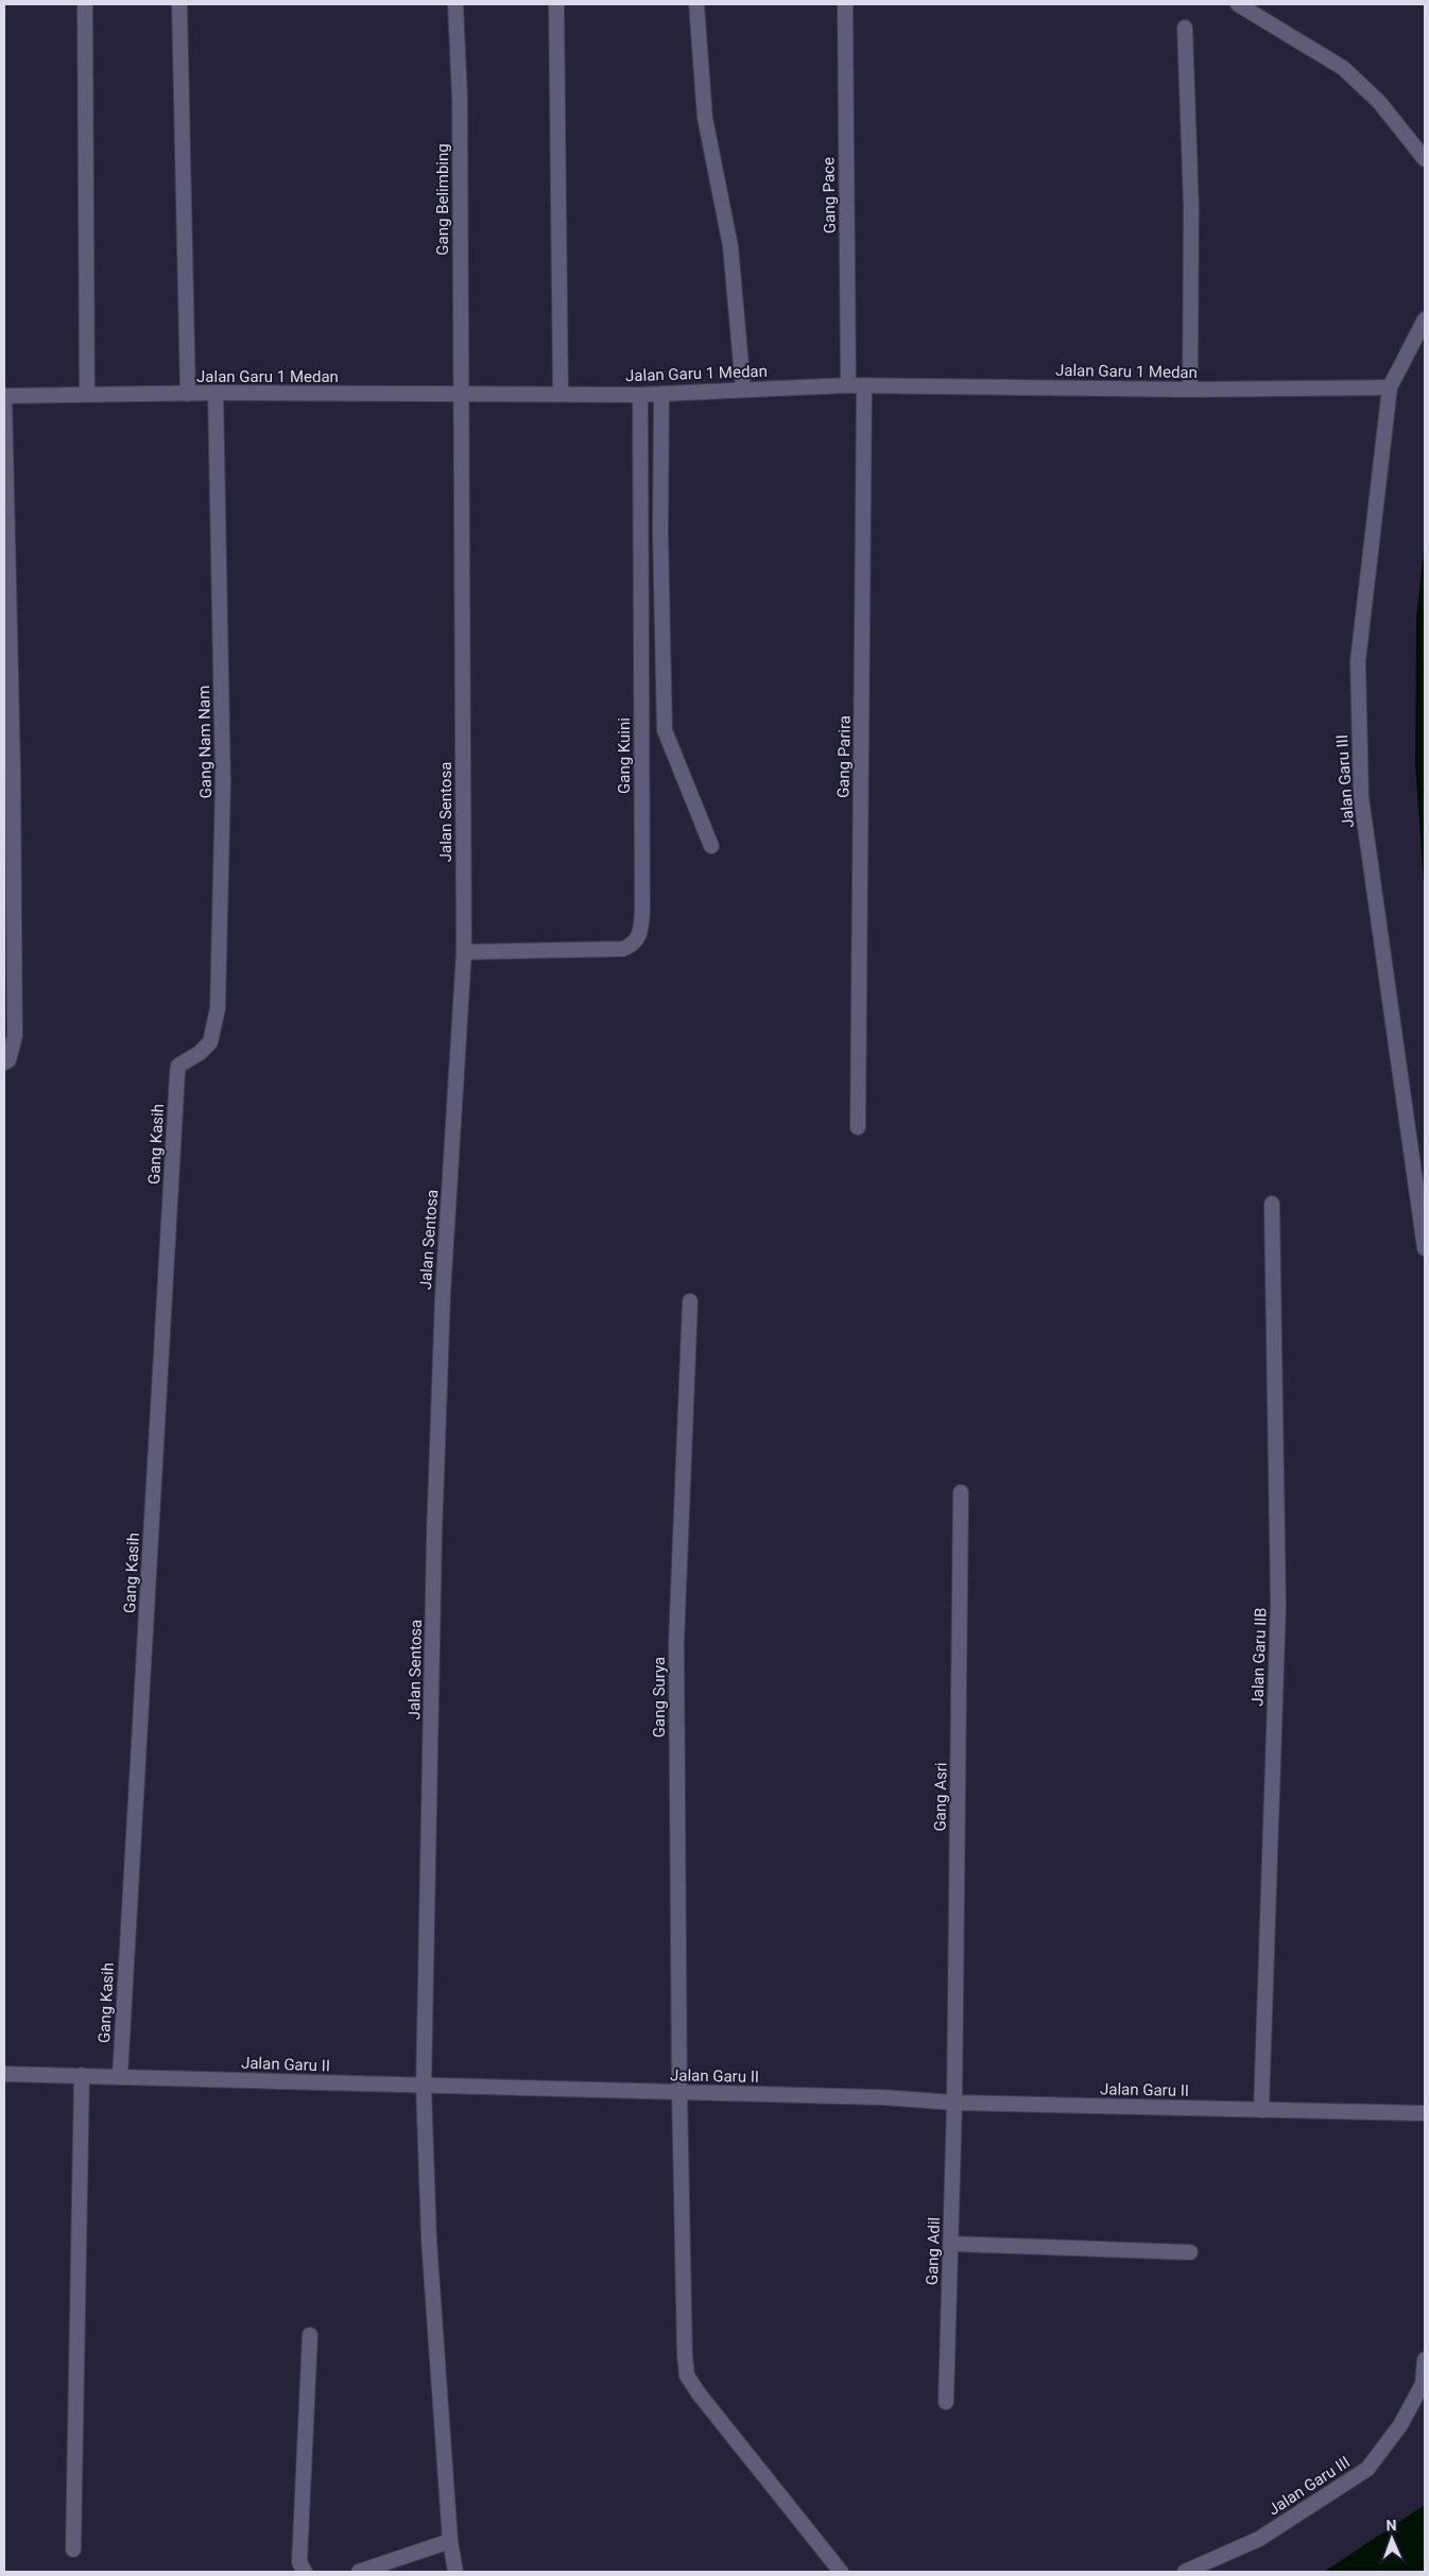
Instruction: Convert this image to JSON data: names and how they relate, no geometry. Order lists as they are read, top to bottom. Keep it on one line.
{"streets":{"street":["Gang Pace","Gang Belimbing","Jalan Garu 1 Medan","Gang Nam Nam","Gang Kuini","Gang Parira","Jalan Garu III","Jalan Sentosa","Gang Kasih","Jalan Garu IIB","Gang Surya","Gang Asri","Jalan Garu II","Gang Adil"]},"crossings":[["Gang Pace","Jalan Garu 1 Medan"],["Gang Belimbing","Jalan Garu 1 Medan"],["Gang Belimbing","Jalan Sentosa"],["Jalan Garu 1 Medan","Gang Nam Nam"],["Jalan Garu 1 Medan","Gang Kuini"],["Jalan Garu 1 Medan","Gang Parira"],["Jalan Garu 1 Medan","Jalan Garu III"],["Jalan Garu 1 Medan","Jalan Sentosa"],["Gang Nam Nam","Gang Kasih"],["Gang Kuini","Jalan Sentosa"],["Jalan Sentosa","Jalan Garu II"],["Gang Kasih","Jalan Garu II"],["Jalan Garu IIB","Jalan Garu II"],["Gang Surya","Jalan Garu II"],["Gang Asri","Jalan Garu II"],["Gang Asri","Gang Adil"],["Jalan Garu II","Gang Adil"]],"north":"top"}
